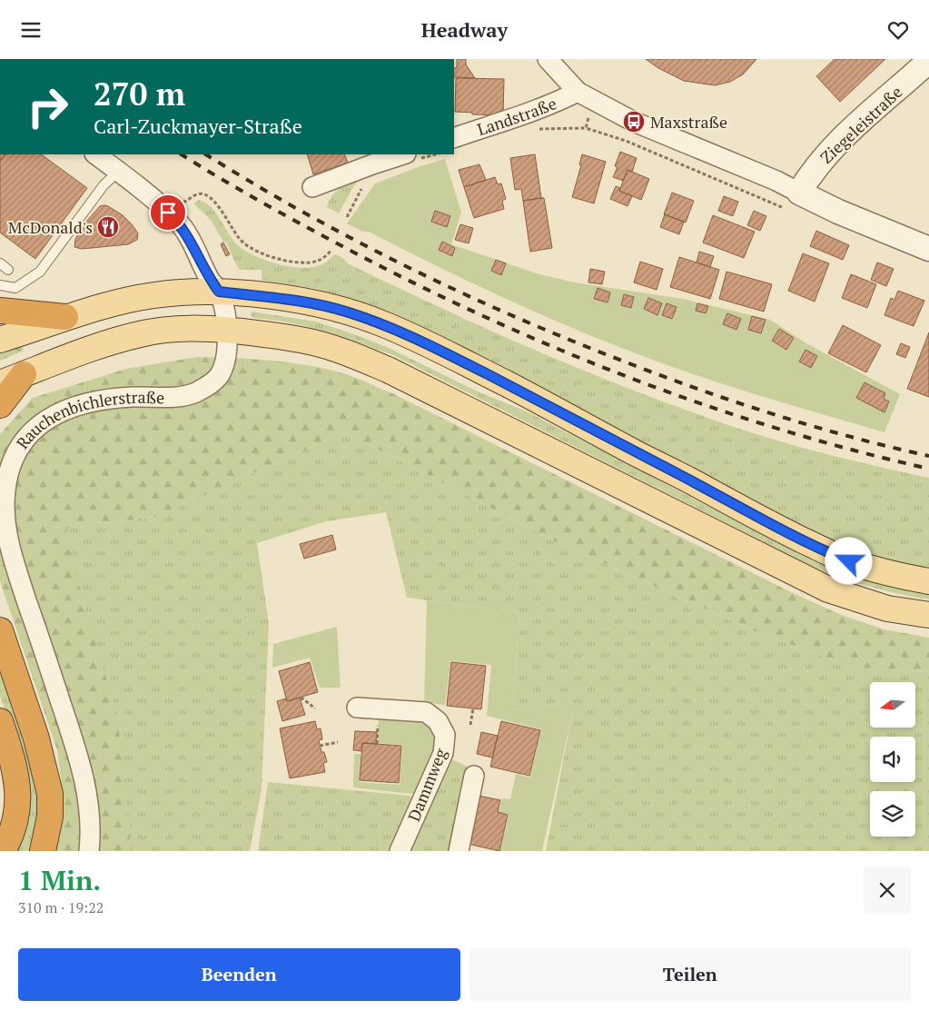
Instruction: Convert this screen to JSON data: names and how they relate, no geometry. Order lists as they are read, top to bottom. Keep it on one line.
{"streets":{"street":["Landstraße","Ziegeleistraße","Rauchenbichlerstraße","Dammweg"]},"places":{"bus stop":["Maxstraße"],"restaurant":["McDonald's"]},"north":"left","page":{"header":"Headway","turn":["270 m","Carl-Zuckmayer-Straße"],"heading":["1 Min.","310 m · 19:22"],"buttons":["Beenden","Teilen"]}}
